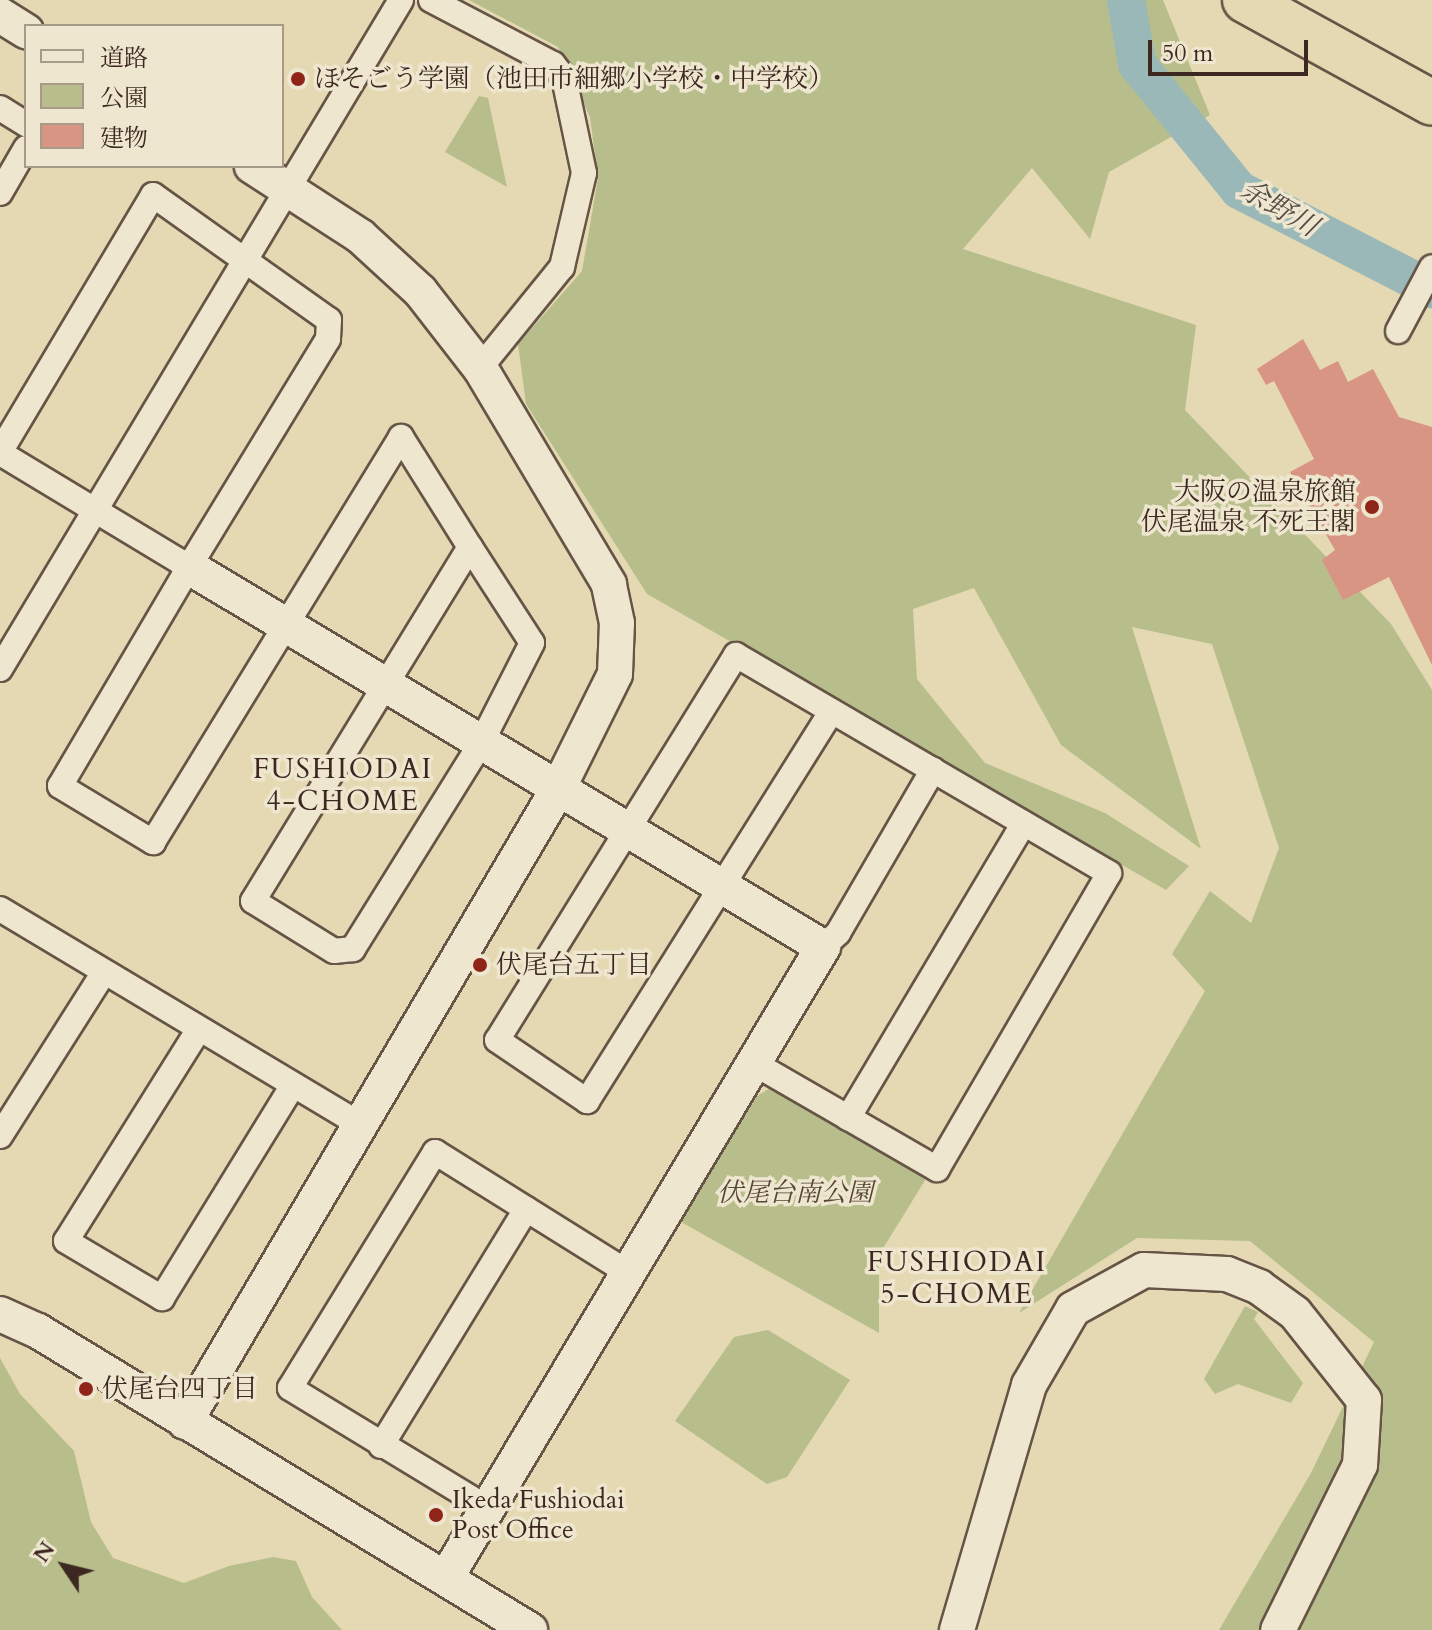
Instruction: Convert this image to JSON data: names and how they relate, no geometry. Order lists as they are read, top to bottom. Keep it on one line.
{"districts":["FUSHIODAI 4-CHOME","FUSHIODAI 5-CHOME"],"water":["余野川"],"parks":["伏尾台南公園"],"places":["ほそごう学園（池田市細郷小学校・中学校）","大阪の温泉旅館 伏尾温泉 不死王閣","伏尾台五丁目","伏尾台四丁目","Ikeda Fushiodai Post Office"],"legend":["道路","公園","建物"],"scale_bar":"50 m","north":"top left"}
